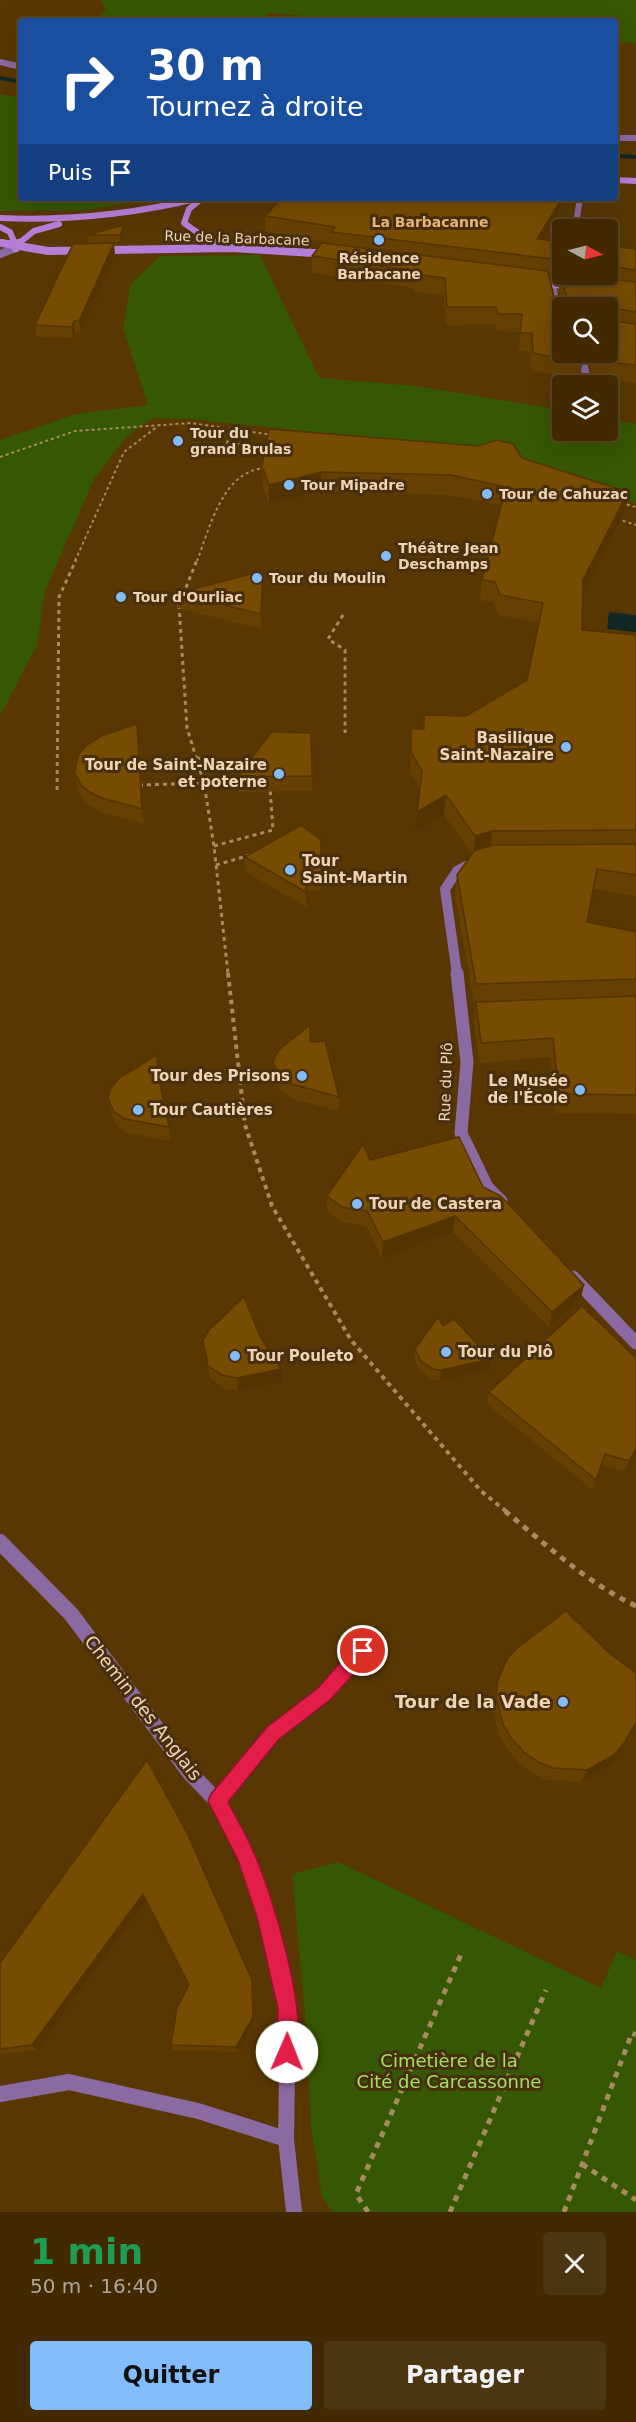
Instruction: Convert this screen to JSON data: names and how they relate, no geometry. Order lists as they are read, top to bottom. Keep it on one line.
{"streets":{"main road":["Rue de la Barbacane"],"street":["Rue du Plô","Chemin des Anglais"]},"districts":["La Barbacanne"],"parks":["Cimetière de la Cité de Carcassonne"],"places":["Résidence Barbacane","Tour du grand Brulas","Tour Mipadre","Tour de Cahuzac","Théâtre Jean Deschamps","Tour du Moulin","Tour d'Ourliac","Basilique Saint-Nazaire","Tour de Saint-Nazaire et poterne","Tour Saint-Martin","Tour des Prisons","Le Musée de l'École","Tour Cautières","Tour de Castera","Tour du Plô","Tour Pouleto","Tour de la Vade"],"north":"right","page":{"turn":["30 m","Tournez à droite"],"then":"Puis","heading":["1 min","50 m · 16:40"],"buttons":["Quitter","Partager"]}}
